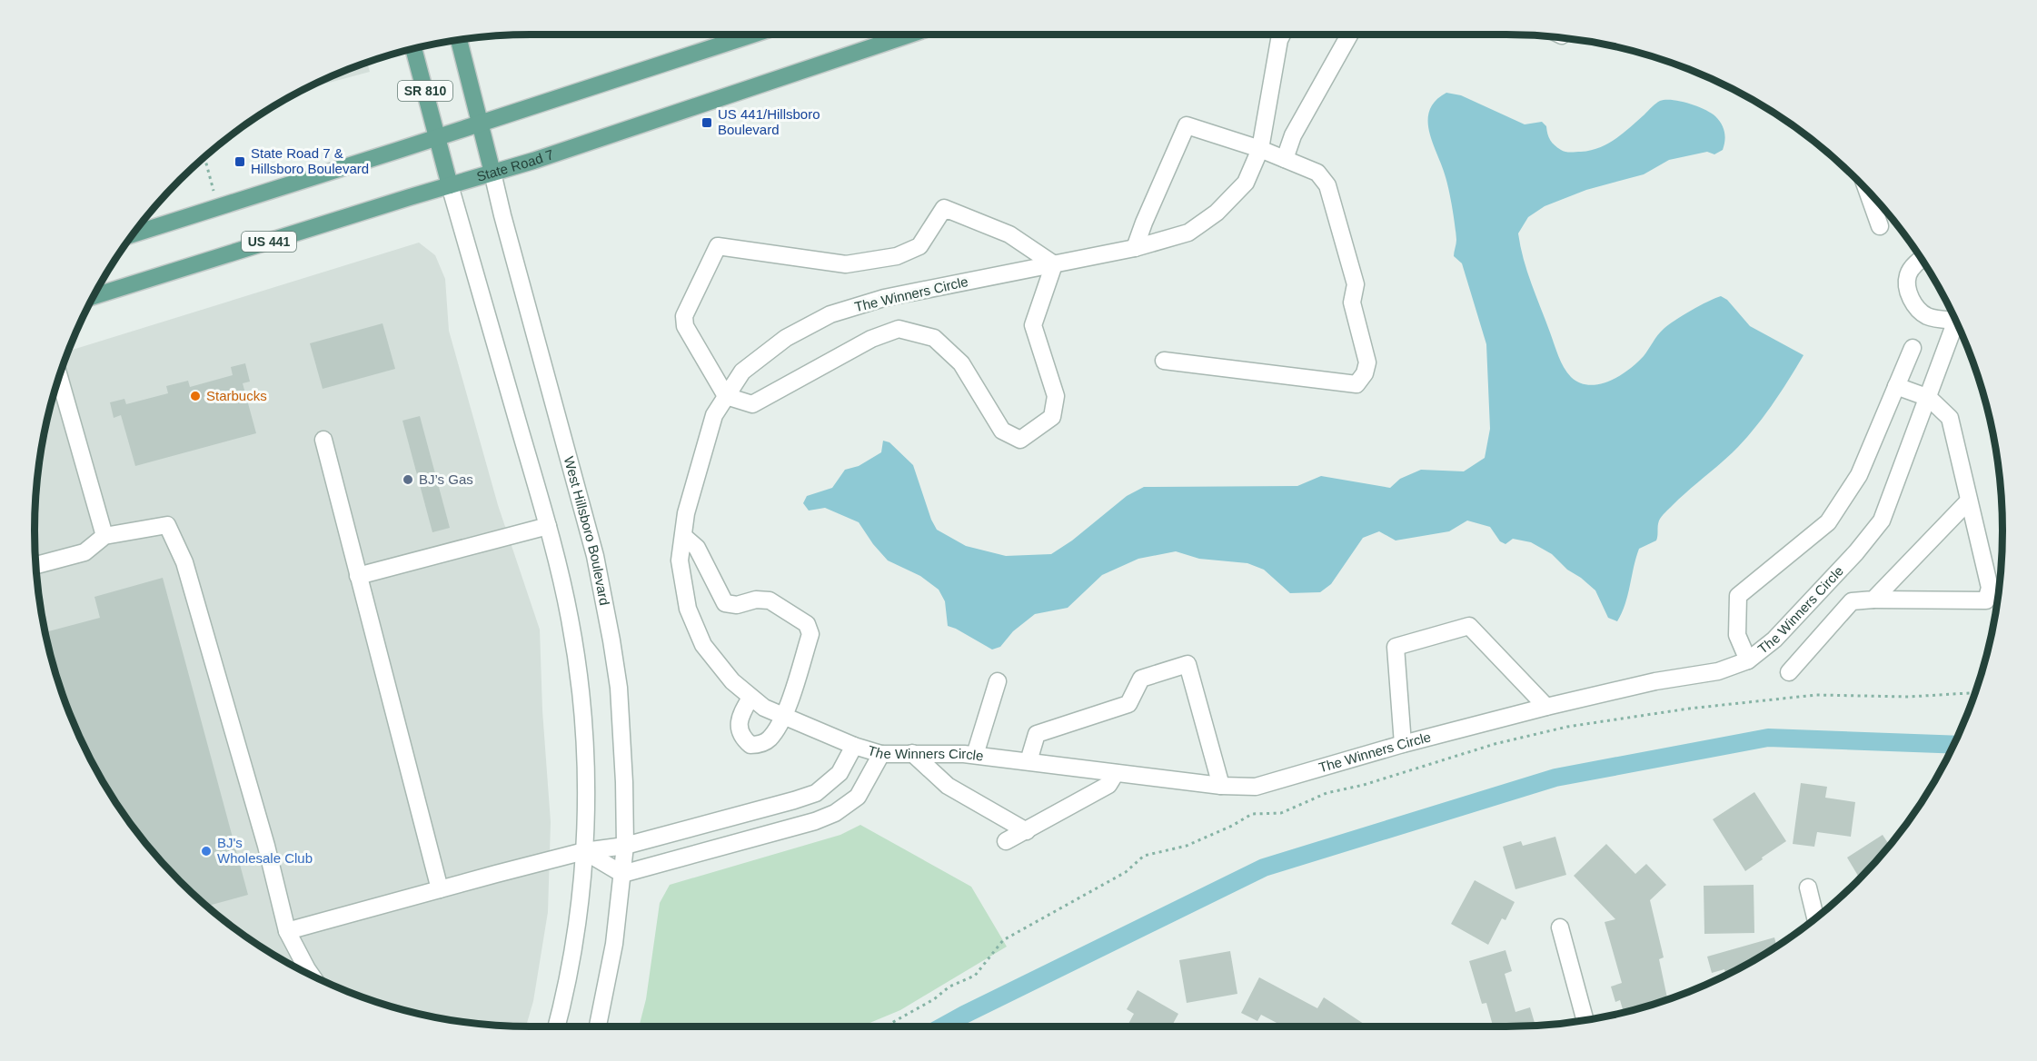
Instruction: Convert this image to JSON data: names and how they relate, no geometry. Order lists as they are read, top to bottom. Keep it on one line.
{"streets":{"main road":["SR 810","State Road 7","US 441","West Hillsboro Boulevard"],"street":["The Winners Circle"]},"crossings":[["SR 810","State Road 7"],["State Road 7","West Hillsboro Boulevard"]],"places":{"transit":["US 441/Hillsboro Boulevard","State Road 7 & Hillsboro Boulevard"],"other":["Starbucks","BJ’s Gas","BJ's Wholesale Club"]}}
